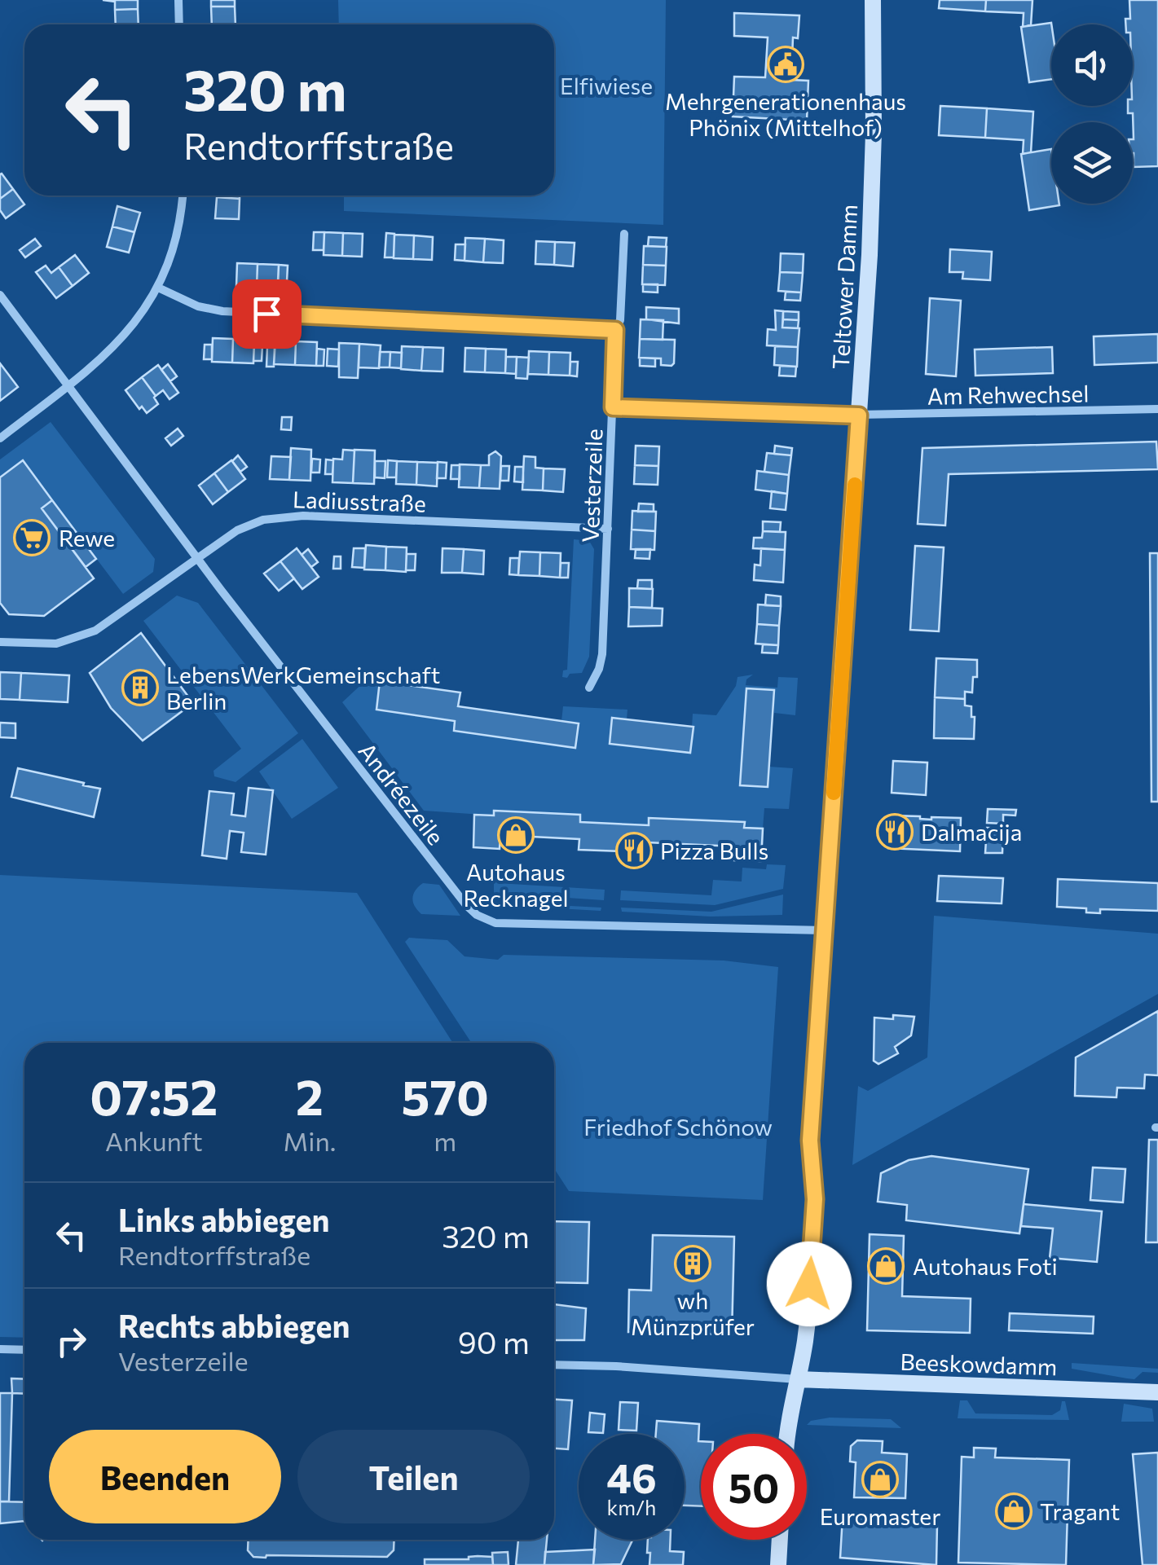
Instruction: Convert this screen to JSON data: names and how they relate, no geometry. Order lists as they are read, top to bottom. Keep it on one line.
{"streets":{"main road":["Teltower Damm","Beeskowdamm"],"street":["Am Rehwechsel","Vesterzeile","Ladiusstraße","Andréezeile"]},"crossings":[["Teltower Damm","Am Rehwechsel"],["Teltower Damm","Andréezeile"],["Teltower Damm","Beeskowdamm"],["Am Rehwechsel","Vesterzeile"],["Vesterzeile","Ladiusstraße"],["Ladiusstraße","Andréezeile"]],"parks":["Elfiwiese","Friedhof Schönow"],"places":{"public building":["Mehrgenerationenhaus Phönix (Mittelhof)"],"supermarket":["Rewe"],"building":["LebensWerkGemeinschaft Berlin","wh Münzprüfer"],"restaurant":["Dalmacija","Pizza Bulls"],"shop":["Autohaus Recknagel","Autohaus Foti","Euromaster","Tragant"]},"page":{"turn":["320 m","Rendtorffstraße"],"eta":["07:52","Ankunft","2","Min.","570","m"],"list":[{"name":"Links abbiegen","note":"Rendtorffstraße","value":"320 m"},{"name":"Rechts abbiegen","note":"Vesterzeile","value":"90 m"}],"buttons":["Beenden","Teilen"],"speed":"46 km/h","limit":"50"}}
